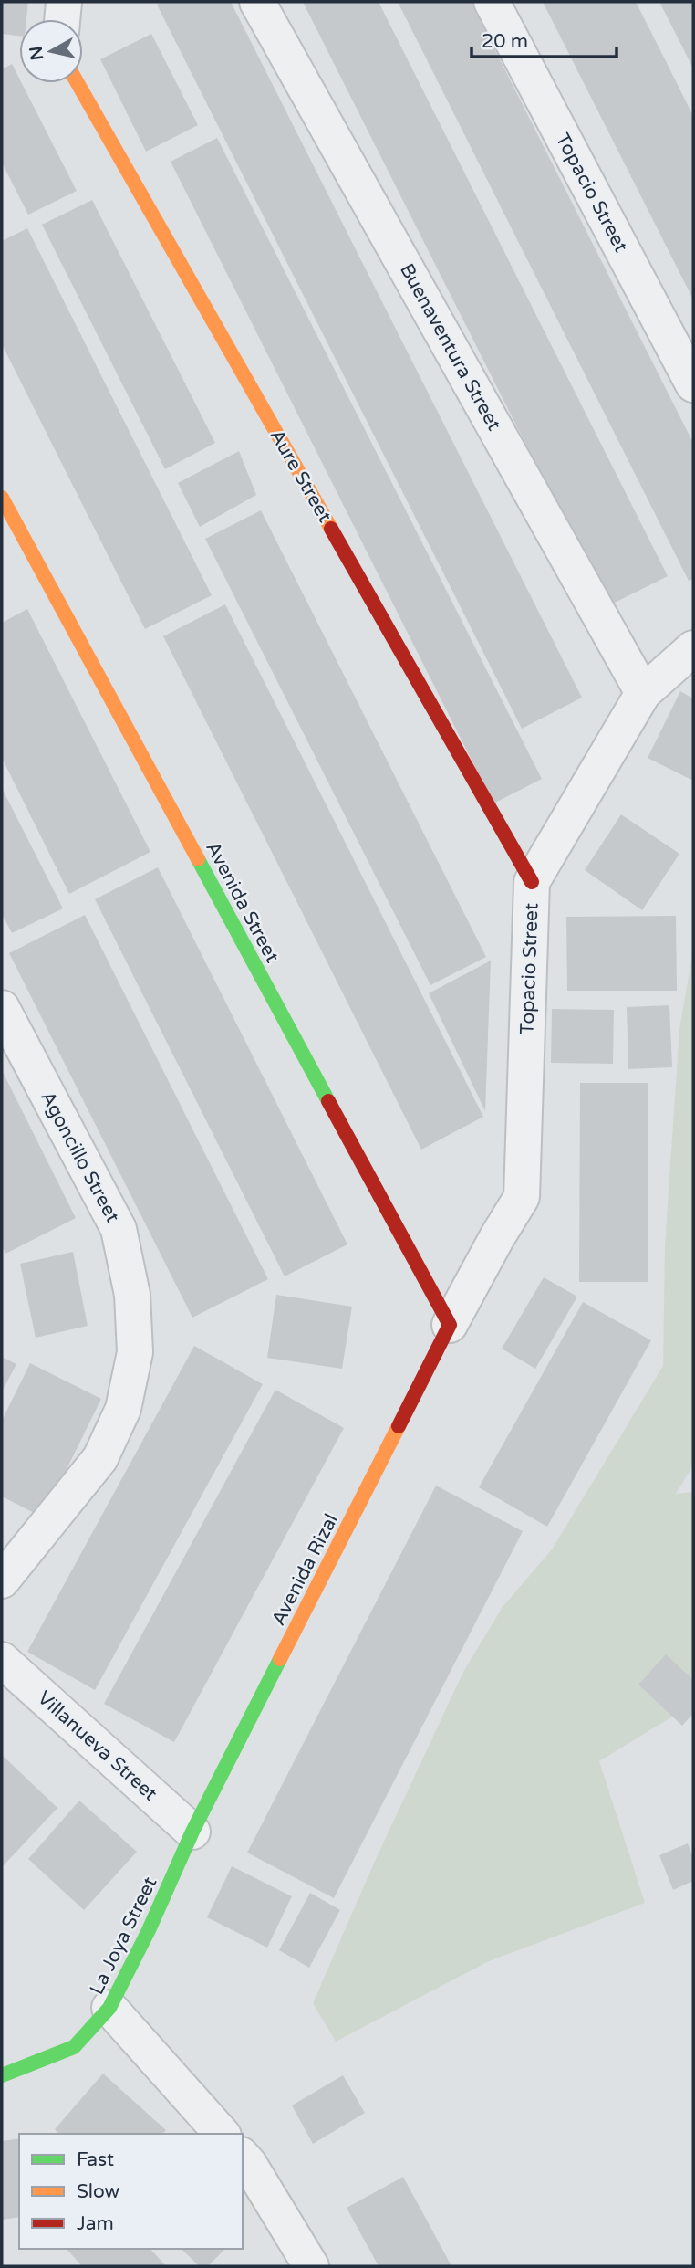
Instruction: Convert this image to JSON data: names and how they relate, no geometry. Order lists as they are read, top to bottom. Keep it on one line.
{"streets":{"street":["Topacio Street","Buenaventura Street","Aure Street","Avenida Street","Agoncillo Street","Avenida Rizal","Villanueva Street","La Joya Street"]},"crossings":[["Topacio Street","Buenaventura Street"],["Topacio Street","Aure Street"],["Topacio Street","Avenida Street"],["Topacio Street","Avenida Rizal"],["Avenida Street","Avenida Rizal"],["Avenida Rizal","Villanueva Street"],["Avenida Rizal","La Joya Street"],["Villanueva Street","La Joya Street"]],"legend":["Fast","Slow","Jam"],"scale_bar":"20 m","north":"left"}
